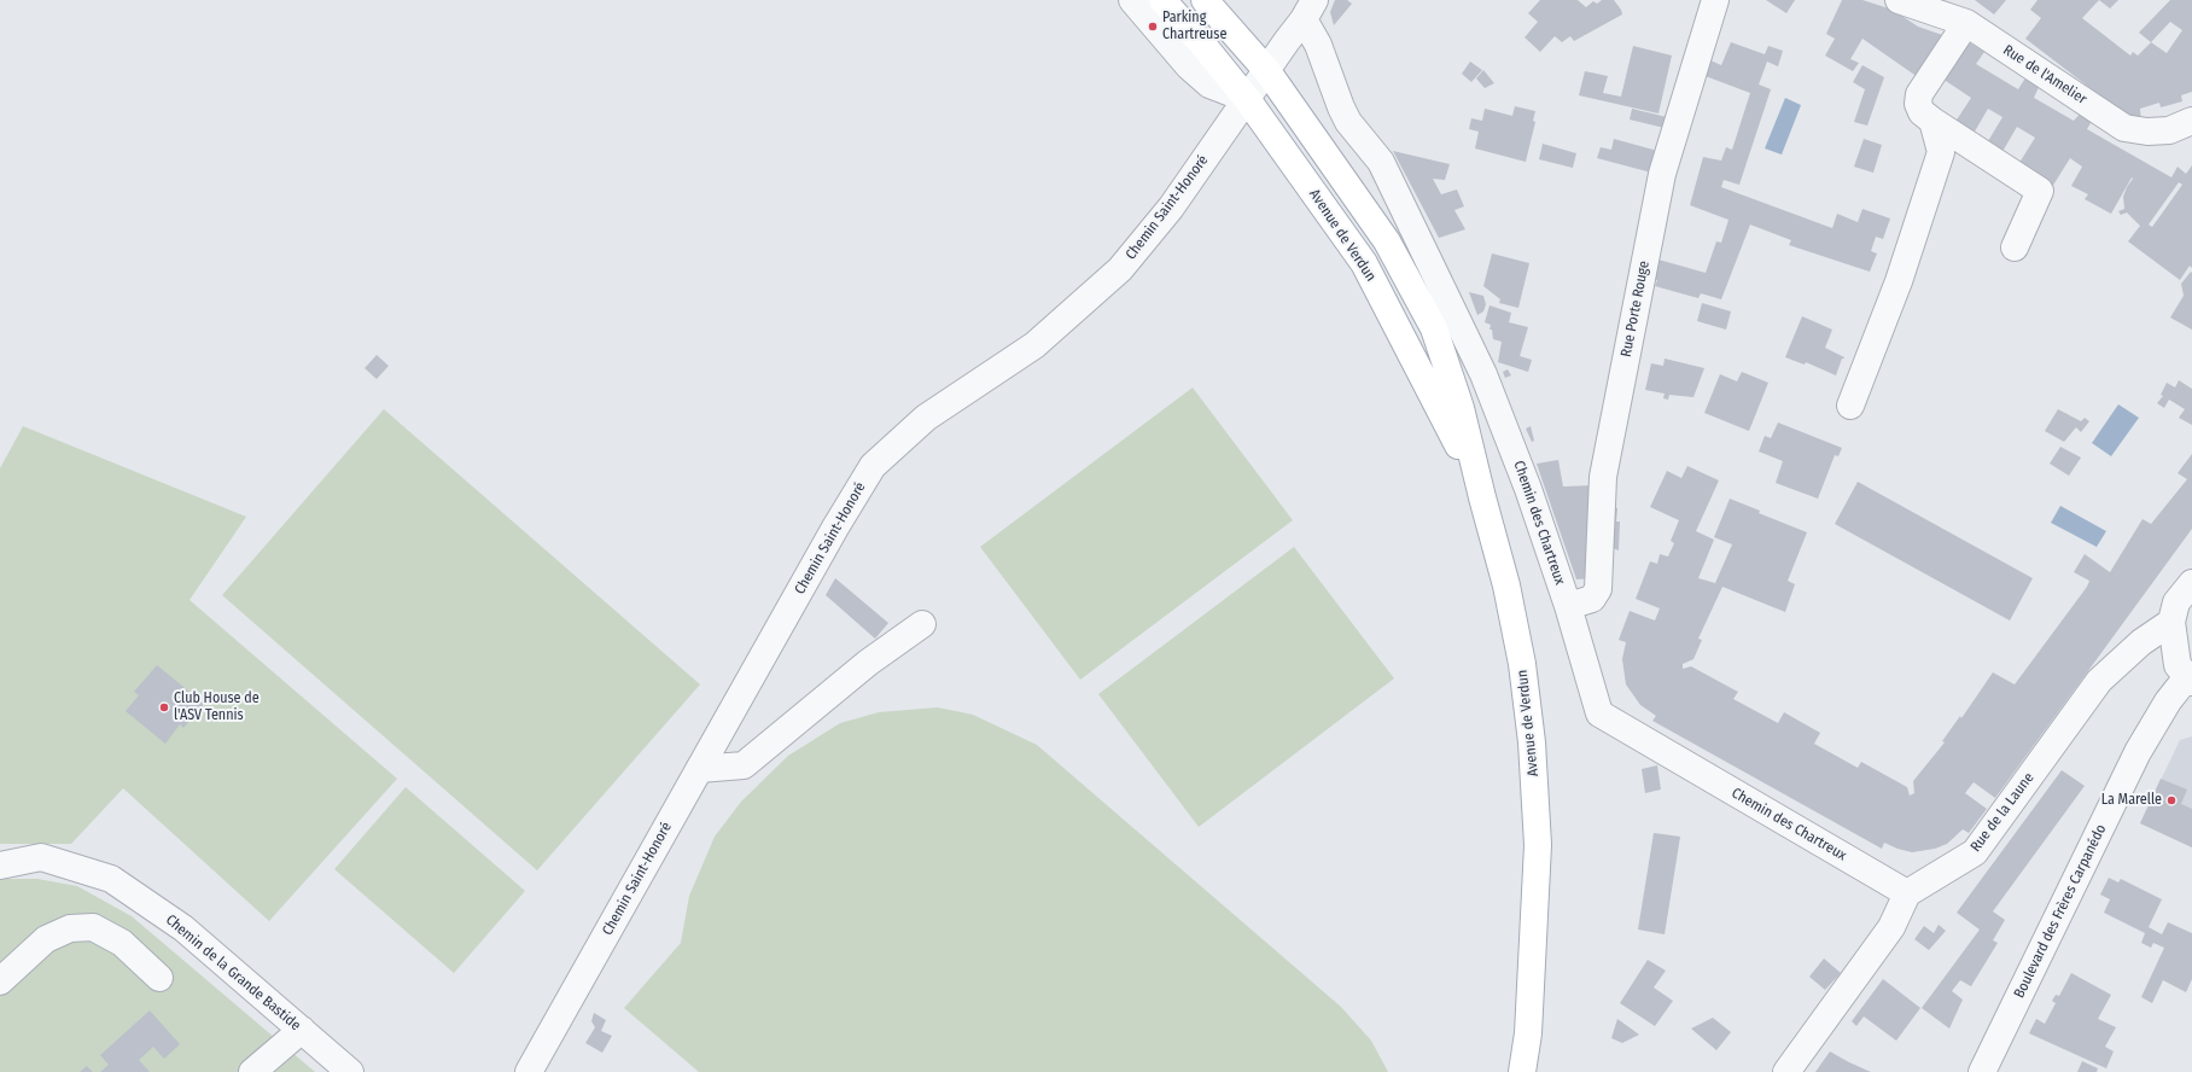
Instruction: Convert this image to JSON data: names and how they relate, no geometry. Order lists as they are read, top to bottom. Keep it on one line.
{"streets":{"main road":["Avenue de Verdun"],"street":["Rue de l'Amelier","Chemin Saint-Honoré","Rue Porte Rouge","Chemin des Chartreux","Rue de la Laune","Boulevard des Frères Carpanédo","Chemin de la Grande Bastide"]},"crossings":[["Chemin Saint-Honoré","Avenue de Verdun"],["Chemin Saint-Honoré","Chemin des Chartreux"],["Avenue de Verdun","Chemin des Chartreux"],["Rue Porte Rouge","Chemin des Chartreux"],["Chemin des Chartreux","Rue de la Laune"]],"places":["Parking Chartreuse","Club House de l'ASV Tennis","La Marelle"]}
